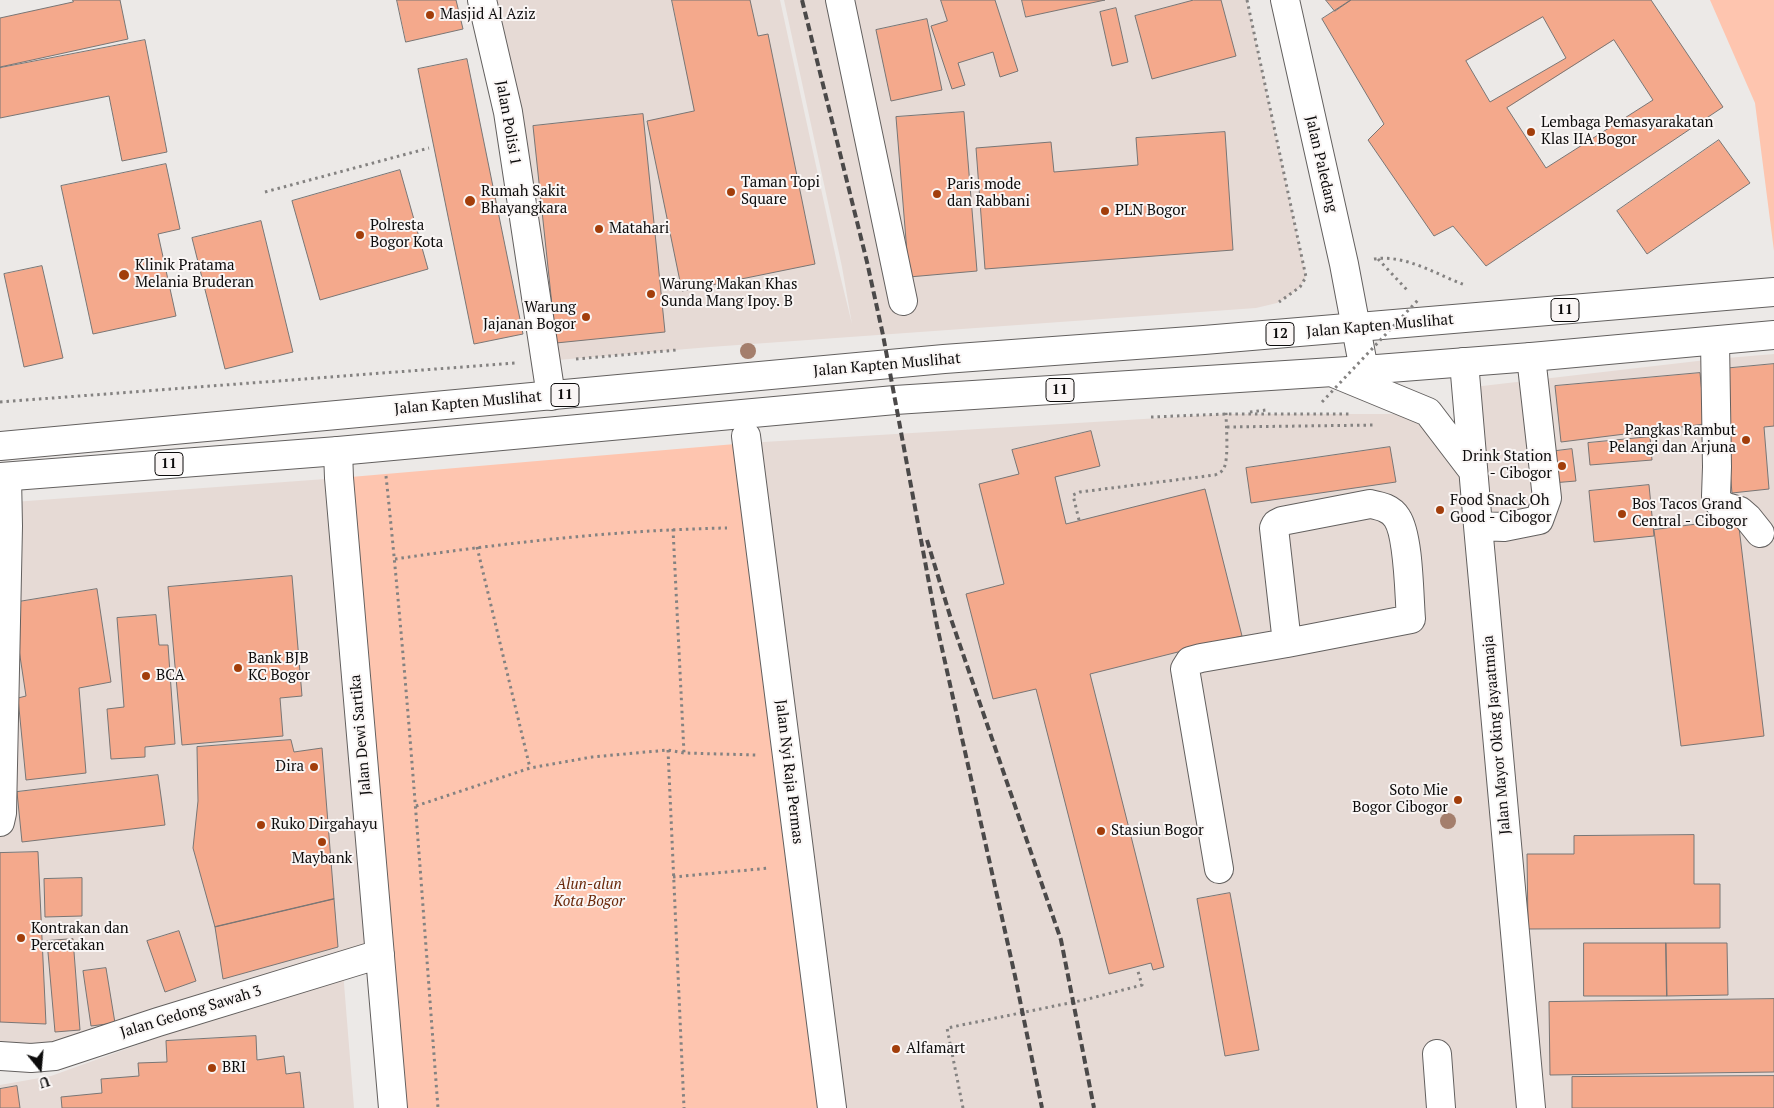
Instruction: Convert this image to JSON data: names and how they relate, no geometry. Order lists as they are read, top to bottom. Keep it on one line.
{"streets":{"street":["Jalan Polisi 1","Jalan Paledang","11","Jalan Kapten Muslihat","12","Jalan Dewi Sartika","Jalan Mayor Oking Jayaatmaja","Jalan Nyi Raja Permas","Jalan Gedong Sawah 3"]},"crossings":[["Jalan Polisi 1","Jalan Kapten Muslihat"],["Jalan Paledang","Jalan Kapten Muslihat"],["11","Jalan Dewi Sartika"],["Jalan Dewi Sartika","Jalan Gedong Sawah 3"]],"parks":["Alun-alun Kota Bogor"],"places":["Masjid Al Aziz","Lembaga Pemasyarakatan Klas IIA Bogor","Taman Topi Square","Paris mode dan Rabbani","Rumah Sakit Bhayangkara","PLN Bogor","Matahari","Polresta Bogor Kota","Klinik Pratama Melania Bruderan","Warung Makan Khas Sunda Mang Ipoy. B","Warung Jajanan Bogor","Pangkas Rambut Pelangi dan Arjuna","Drink Station - Cibogor","Food Snack Oh Good - Cibogor","Bos Tacos Grand Central - Cibogor","Bank BJB KC Bogor","BCA","Dira","Soto Mie Bogor Cibogor","Ruko Dirgahayu","Stasiun Bogor","Maybank","Kontrakan dan Percetakan","Alfamart","BRI"],"north":"bottom"}
